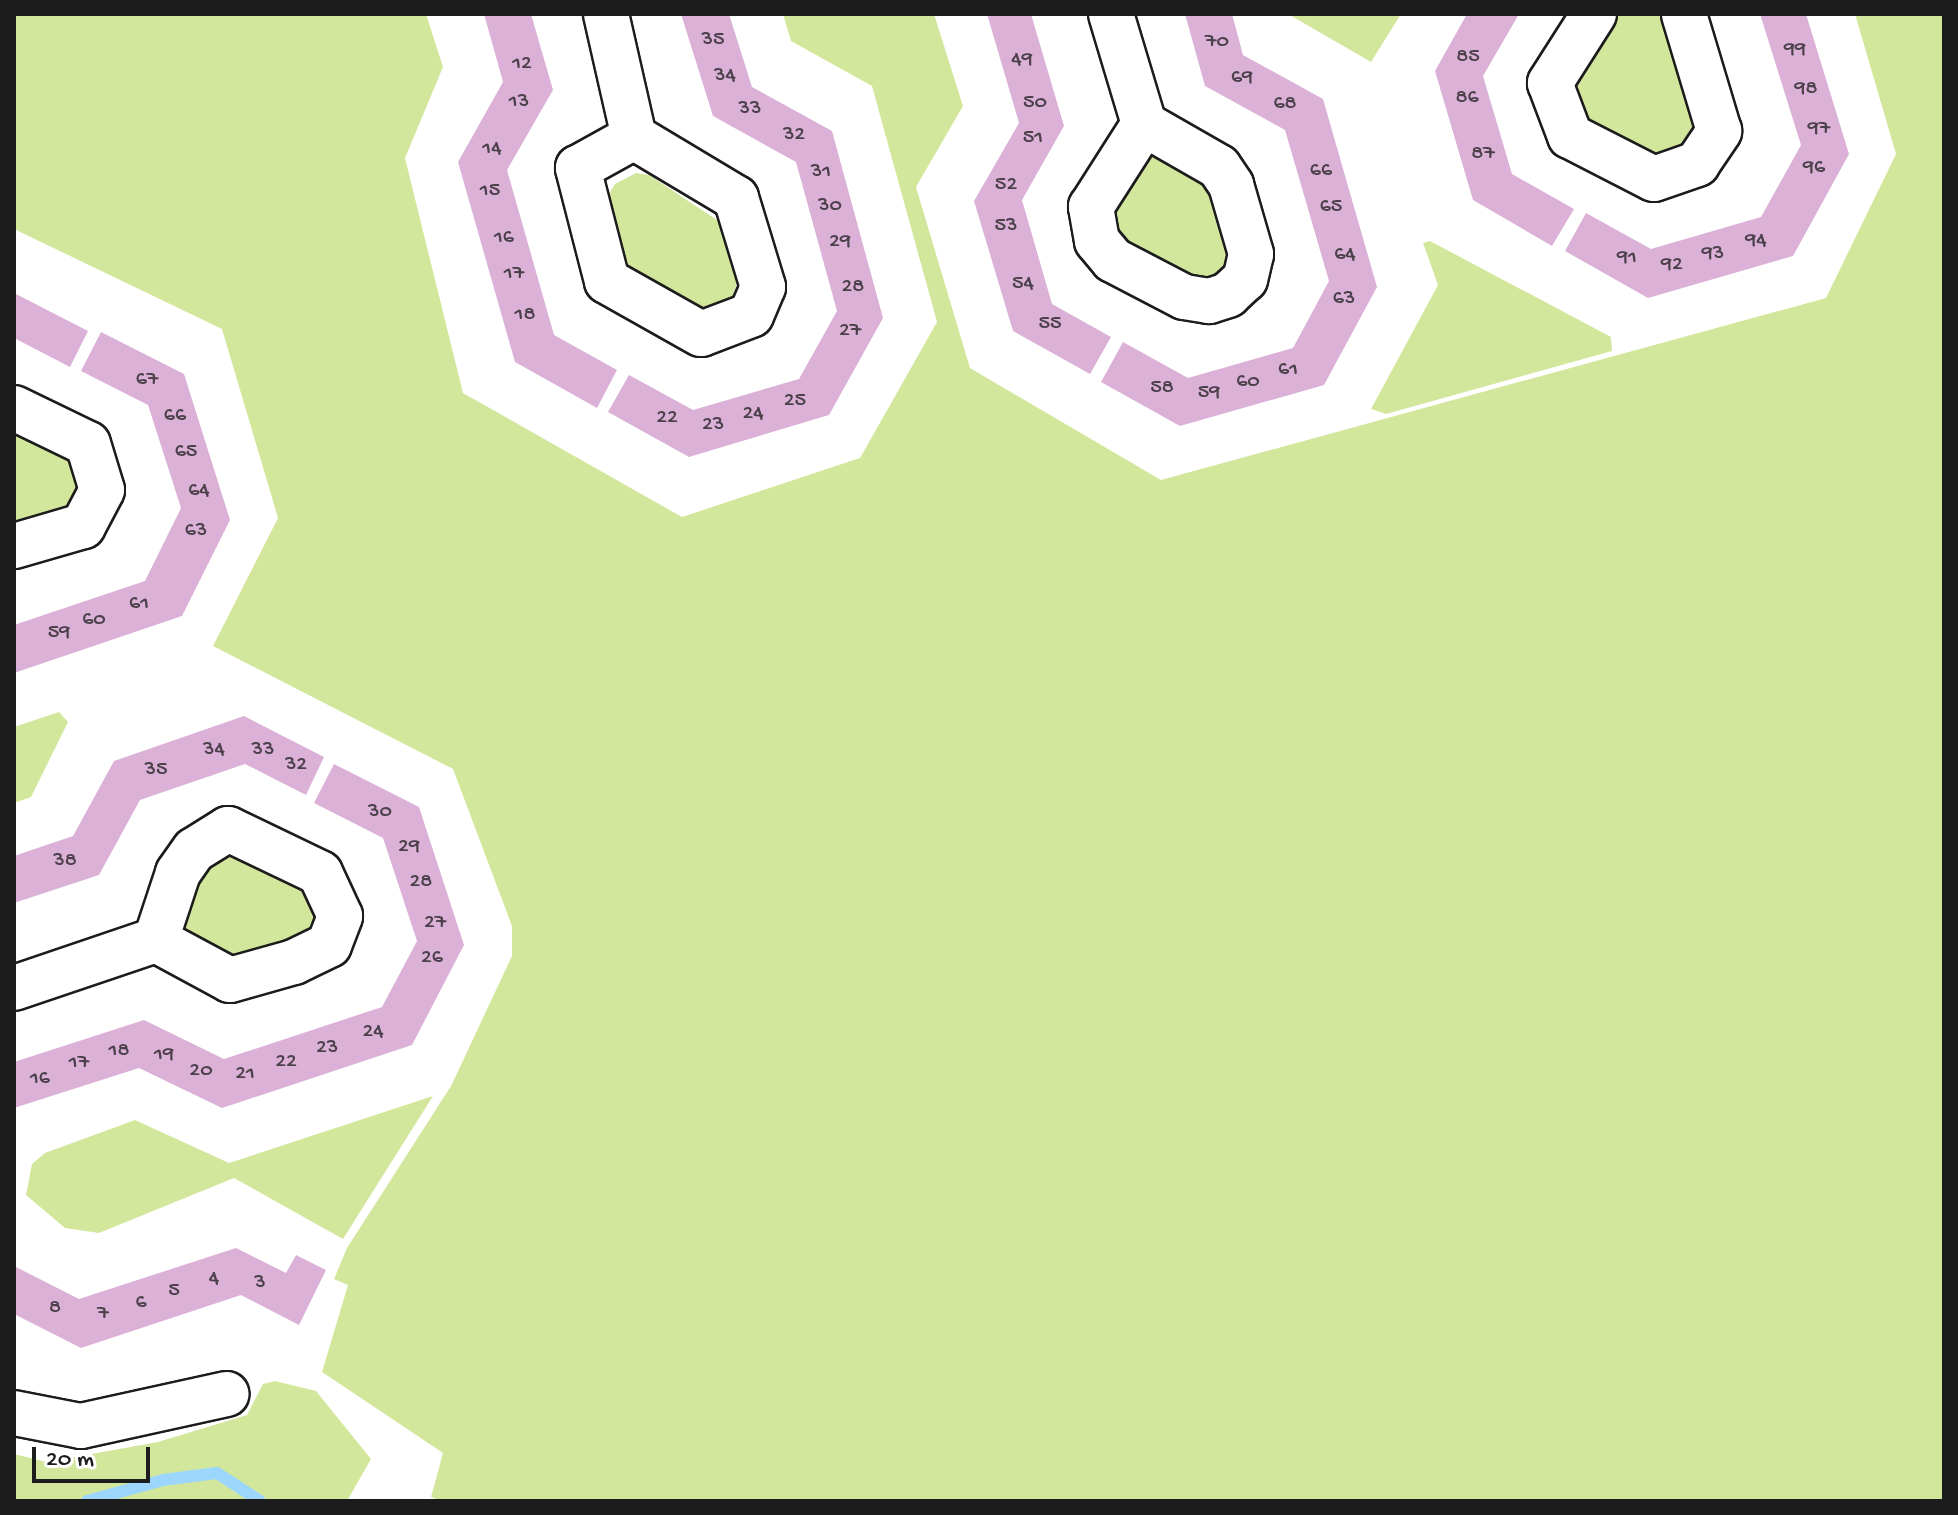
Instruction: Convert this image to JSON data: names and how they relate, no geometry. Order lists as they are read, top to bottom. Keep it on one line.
{"house_numbers":["35","70","99","85","49","12","34","69","98","86","13","50","68","33","97","32","51","14","87","96","66","31","52","15","30","65","53","16","94","29","93","64","91","92","17","54","28","63","18","55","27","61","67","60","58","59","25","24","66","22","23","65","64","63","61","60","59","34","33","32","35","30","29","38","28","27","26","24","23","18","19","22","17","20","21","16","4","3","5","6","8","7"],"scale_bar":"20 m"}
